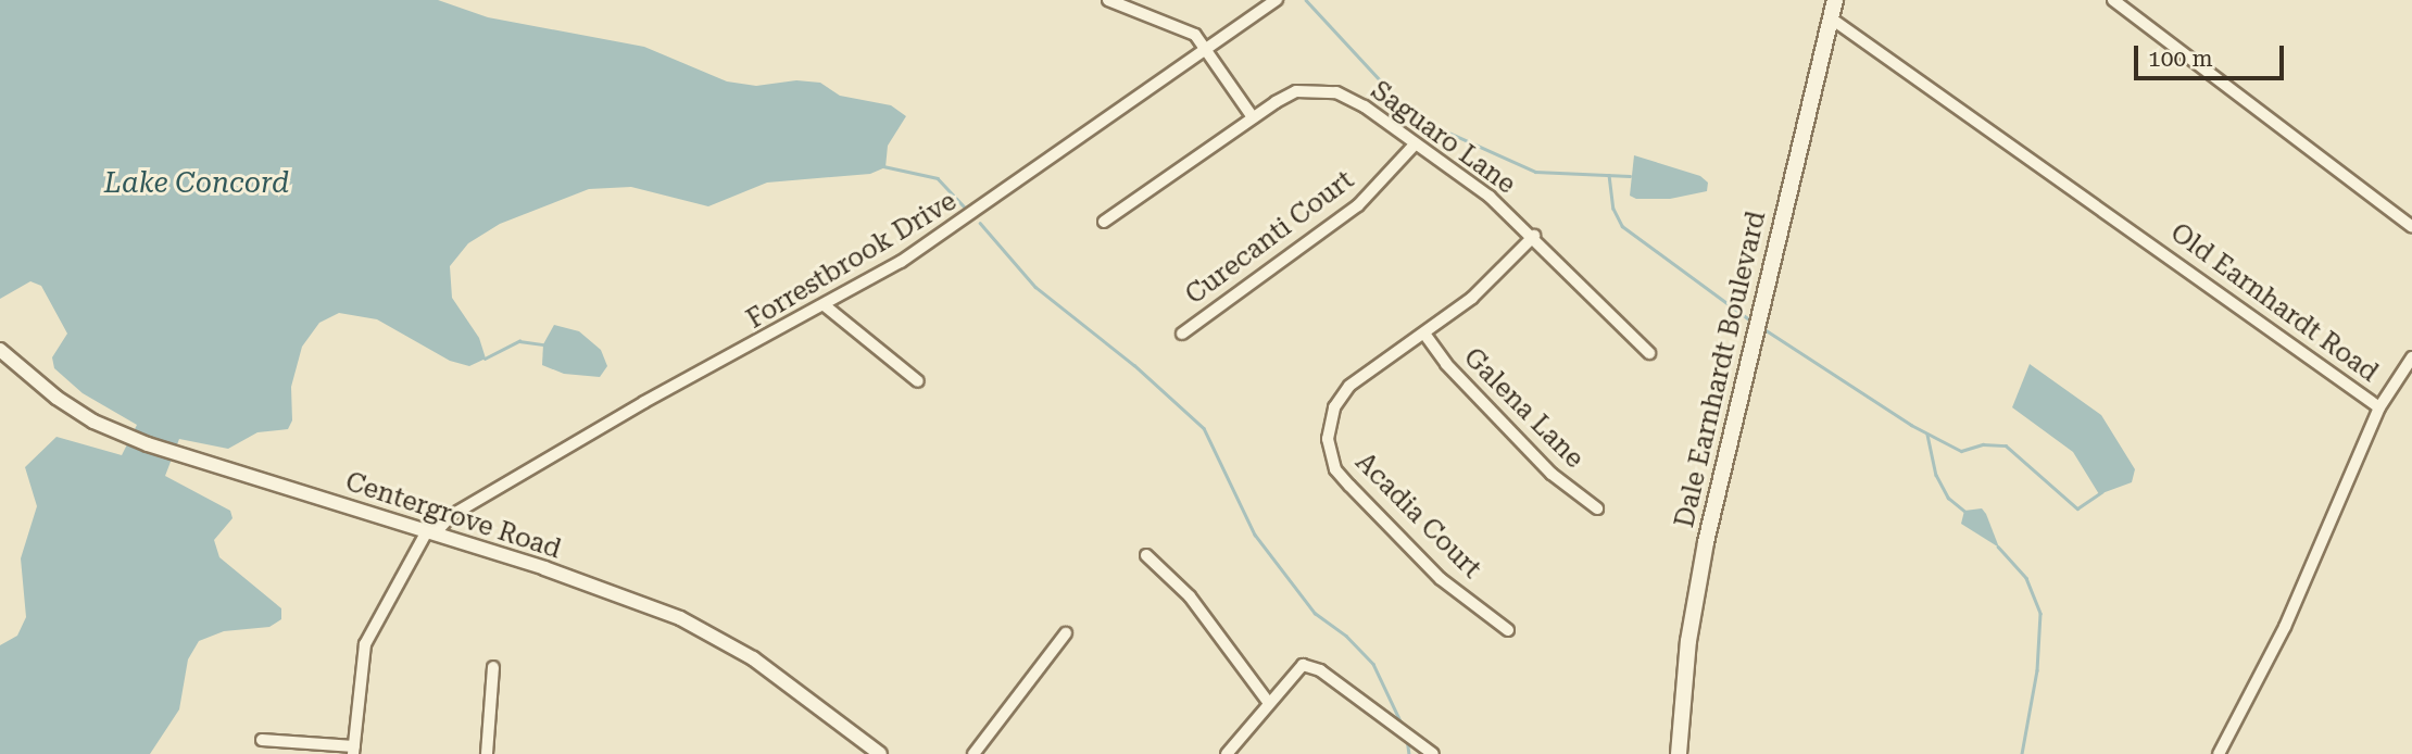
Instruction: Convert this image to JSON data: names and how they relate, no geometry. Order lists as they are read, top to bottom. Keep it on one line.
{"streets":{"main road":["Dale Earnhardt Boulevard"],"street":["Saguaro Lane","Curecanti Court","Forrestbrook Drive","Old Earnhardt Road","Galena Lane","Centergrove Road","Acadia Court"]},"crossings":[["Saguaro Lane","Curecanti Court"],["Saguaro Lane","Acadia Court"],["Forrestbrook Drive","Centergrove Road"],["Old Earnhardt Road","Dale Earnhardt Boulevard"],["Galena Lane","Acadia Court"]],"water":["Lake Concord"],"scale_bar":"100 m"}
